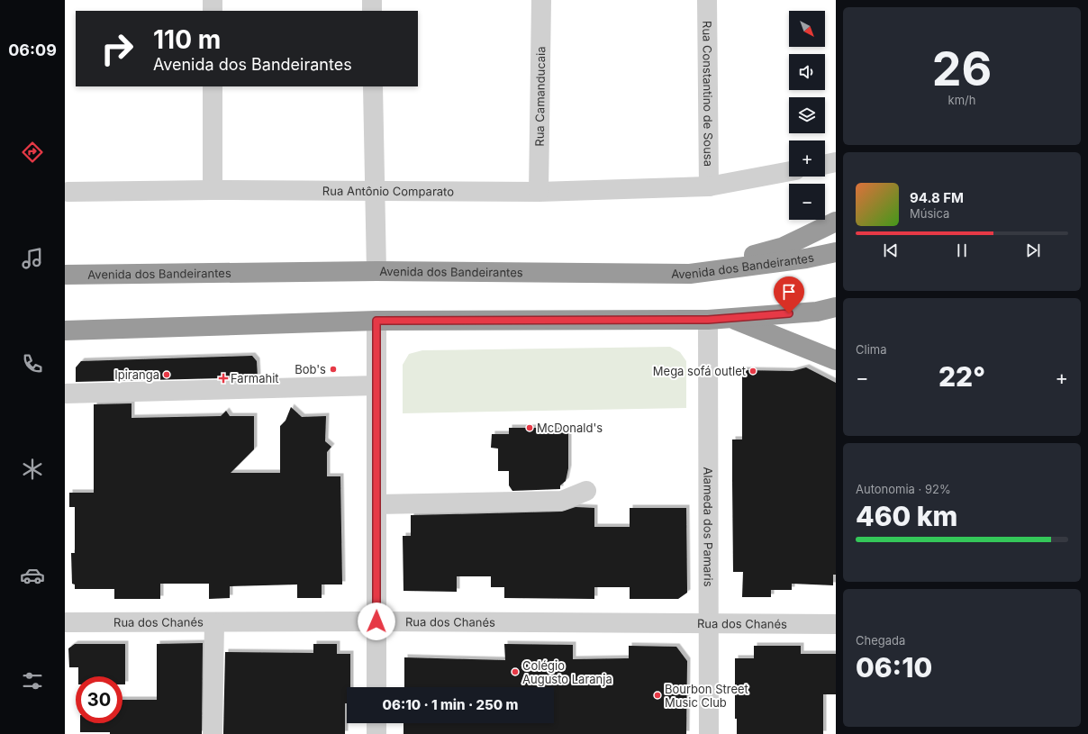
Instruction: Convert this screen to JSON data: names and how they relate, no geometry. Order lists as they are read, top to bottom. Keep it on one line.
{"streets":{"highway":["Avenida dos Bandeirantes"],"street":["Rua Constantino de Sousa","Rua Camanducaia","Rua Antônio Comparato","Alameda dos Pamaris","Rua dos Chanés"]},"crossings":[["Rua Constantino de Sousa","Rua Antônio Comparato"],["Rua Camanducaia","Rua Antônio Comparato"],["Alameda dos Pamaris","Rua dos Chanés"]],"places":{"other":["Bob's","Mega sofá outlet","Ipiranga","McDonald's","Colégio Augusto Laranja","Bourbon Street Music Club"],"health":["Farmahit"]},"north":"bottom right","page":{"tabs":"06:09","tile":[["26","km/h"],"Clima",["Autonomia · 92%","460 km"],["Chegada","06:10"]],"map_buttons":["+","−"],"turn":["110 m","Avenida dos Bandeirantes"],"song":["94.8 FM","Música"],"heat":["−","22°","+"],"limit":"30","trip":"06:10 · 1 min · 250 m"}}
